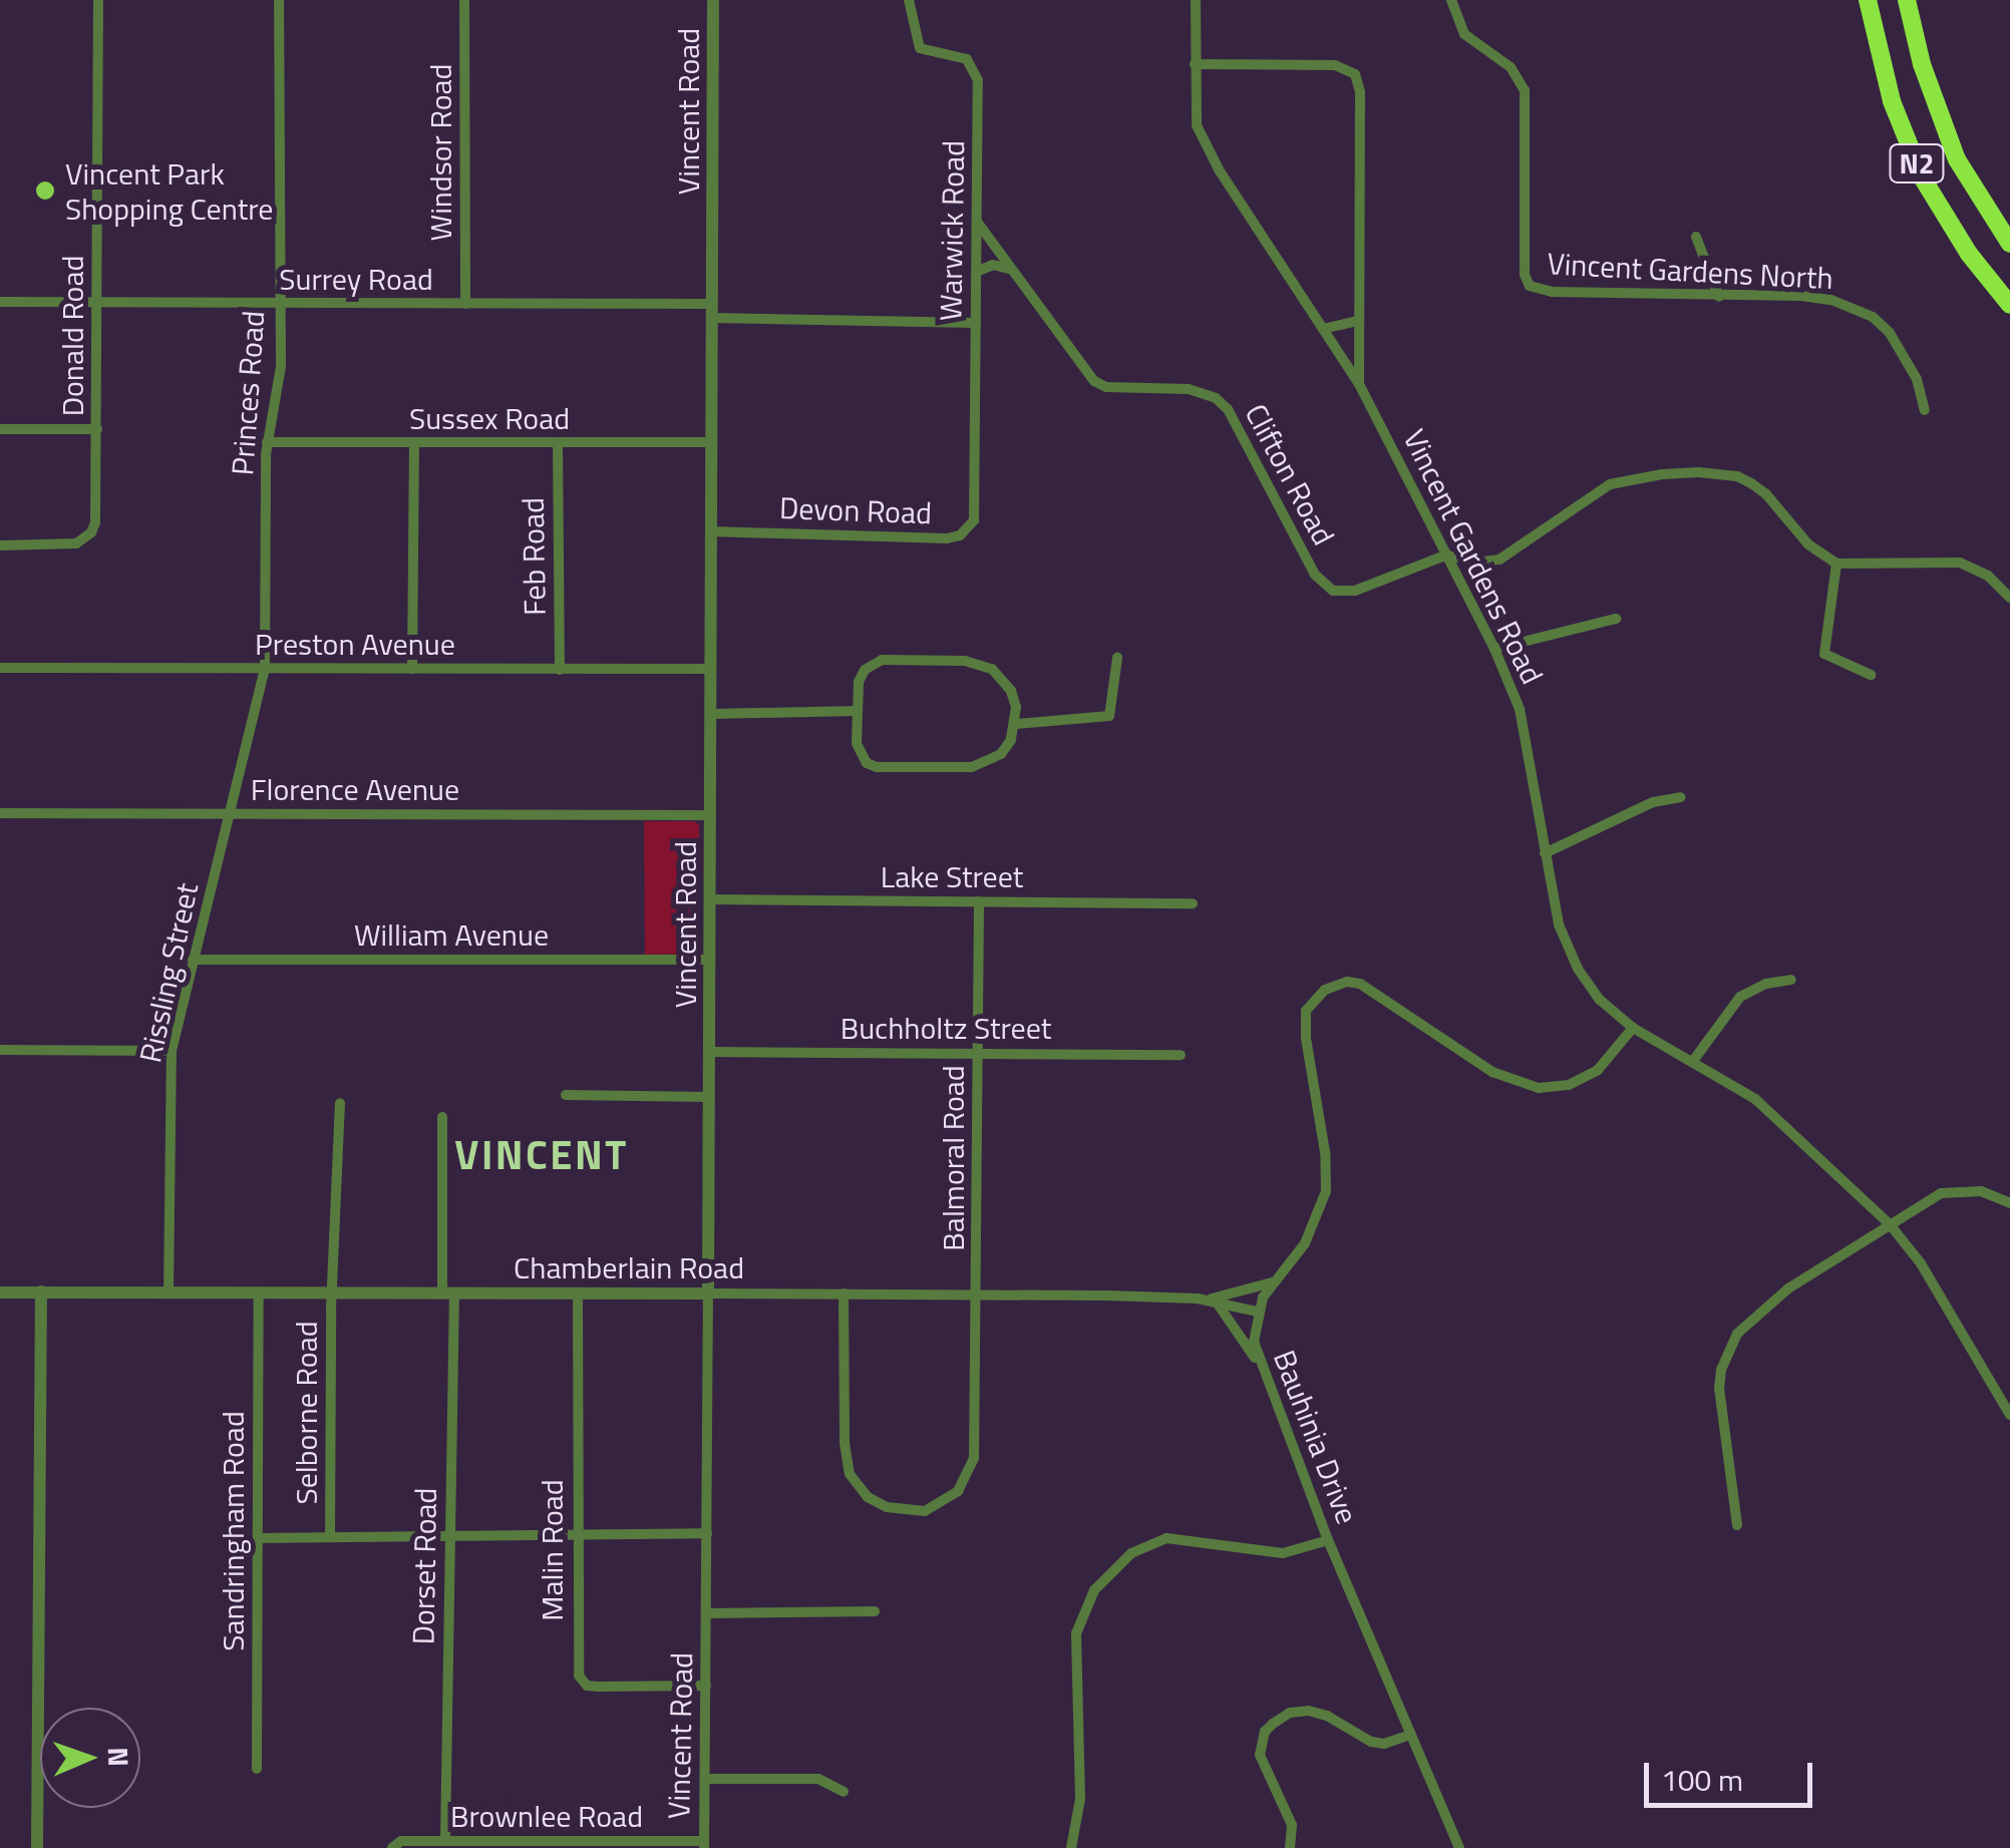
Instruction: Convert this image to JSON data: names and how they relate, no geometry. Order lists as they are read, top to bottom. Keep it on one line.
{"streets":{"highway":["N2"],"street":["Vincent Road","Windsor Road","Warwick Road","Vincent Gardens North","Surrey Road","Donald Road","Princes Road","Sussex Road","Clifton Road","Devon Road","Feb Road","Vincent Gardens Road","Preston Avenue","Florence Avenue","Lake Street","William Avenue","Rissling Street","Buchholtz Street","Balmoral Road","Chamberlain Road","Selborne Road","Bauhinia Drive","Sandringham Road","Malin Road","Dorset Road","Brownlee Road"]},"crossings":[["Vincent Road","Surrey Road"],["Vincent Road","Sussex Road"],["Vincent Road","Devon Road"],["Vincent Road","Preston Avenue"],["Vincent Road","Florence Avenue"],["Vincent Road","Lake Street"],["Vincent Road","William Avenue"],["Vincent Road","Buchholtz Street"],["Vincent Road","Chamberlain Road"],["Vincent Road","Malin Road"],["Vincent Road","Brownlee Road"],["Windsor Road","Surrey Road"],["Warwick Road","Surrey Road"],["Warwick Road","Clifton Road"],["Warwick Road","Devon Road"],["Surrey Road","Donald Road"],["Surrey Road","Princes Road"],["Princes Road","Sussex Road"],["Princes Road","Preston Avenue"],["Princes Road","Rissling Street"],["Sussex Road","Feb Road"],["Clifton Road","Vincent Gardens Road"],["Feb Road","Preston Avenue"],["Preston Avenue","Rissling Street"],["Florence Avenue","Rissling Street"],["Lake Street","Balmoral Road"],["William Avenue","Rissling Street"],["Rissling Street","Chamberlain Road"],["Buchholtz Street","Balmoral Road"],["Balmoral Road","Chamberlain Road"],["Chamberlain Road","Selborne Road"],["Chamberlain Road","Bauhinia Drive"],["Chamberlain Road","Sandringham Road"],["Chamberlain Road","Malin Road"],["Chamberlain Road","Dorset Road"],["Dorset Road","Brownlee Road"]],"districts":["VINCENT"],"places":["Vincent Park Shopping Centre"],"scale_bar":"100 m","north":"right"}
